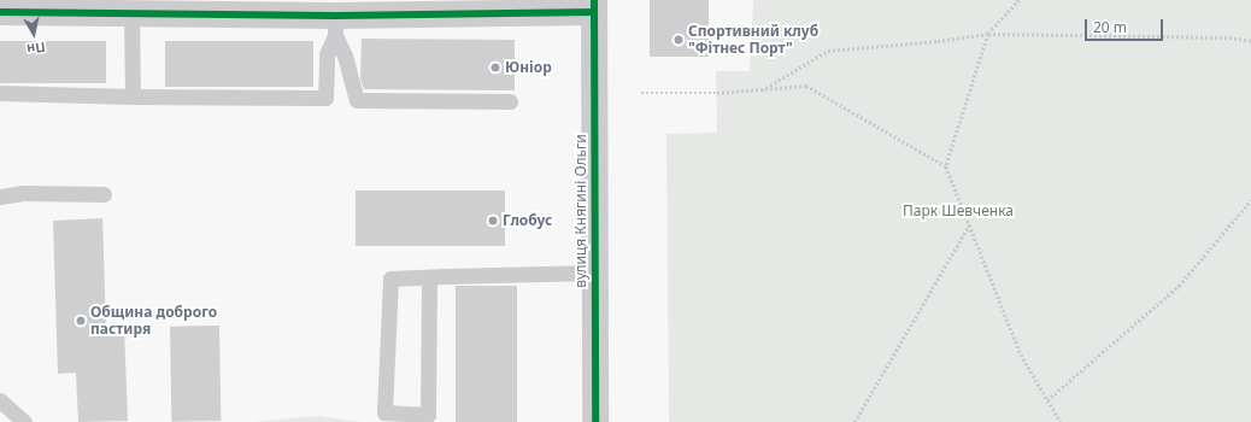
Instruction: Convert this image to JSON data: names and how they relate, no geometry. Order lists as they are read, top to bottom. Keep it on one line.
{"streets":{"street":["вулиця Княгині Ольги"]},"parks":["Парк Шевченка"],"places":["Спортивний клуб \"Фітнес Порт\"","Юніор","Глобус","Община доброго пастиря"],"scale_bar":"20 m","north":"bottom"}
